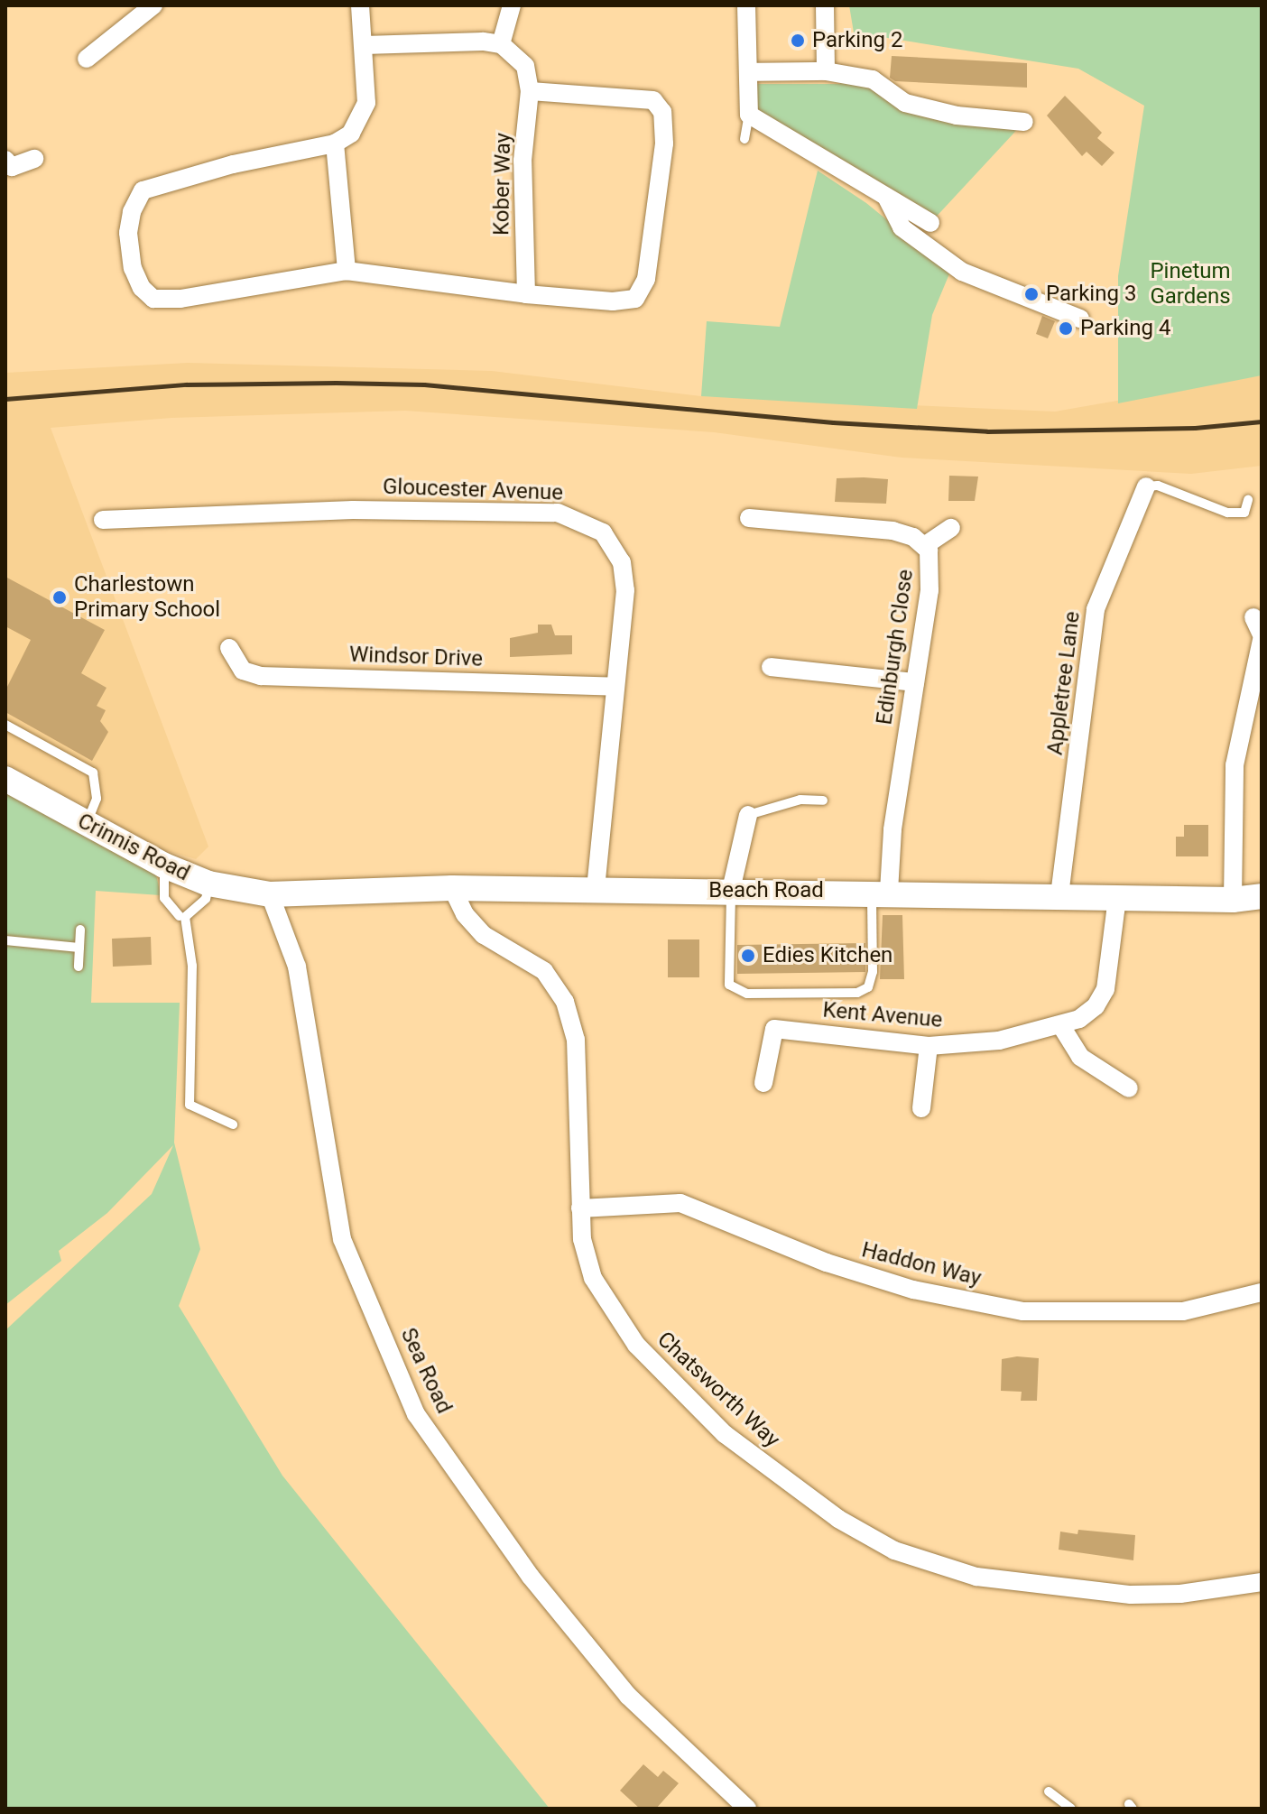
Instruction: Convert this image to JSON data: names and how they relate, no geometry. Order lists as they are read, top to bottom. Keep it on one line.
{"streets":{"street":["Kober Way","Gloucester Avenue","Edinburgh Close","Windsor Drive","Appletree Lane","Crinnis Road","Beach Road","Kent Avenue","Haddon Way","Sea Road","Chatsworth Way"]},"crossings":[["Gloucester Avenue","Windsor Drive"],["Gloucester Avenue","Beach Road"],["Edinburgh Close","Beach Road"],["Appletree Lane","Beach Road"],["Crinnis Road","Beach Road"],["Crinnis Road","Sea Road"],["Beach Road","Kent Avenue"],["Beach Road","Sea Road"],["Beach Road","Chatsworth Way"],["Haddon Way","Chatsworth Way"]],"parks":["Pinetum Gardens"],"places":["Parking 2","Parking 3","Parking 4","Charlestown Primary School","Edies Kitchen"]}
